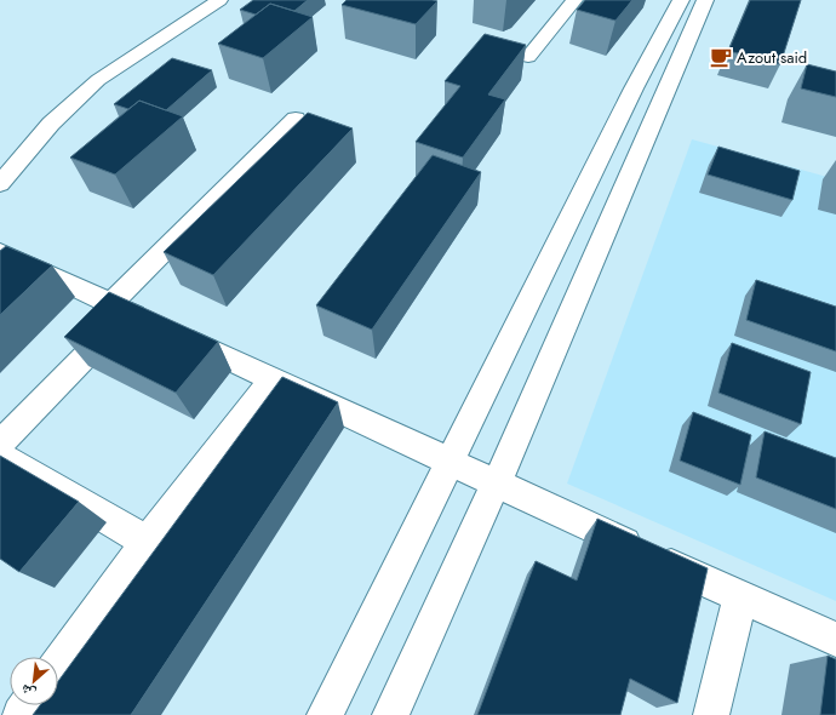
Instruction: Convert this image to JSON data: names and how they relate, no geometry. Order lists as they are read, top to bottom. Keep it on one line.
{"places":{"cafe":["Azout said"]},"north":"bottom left"}
